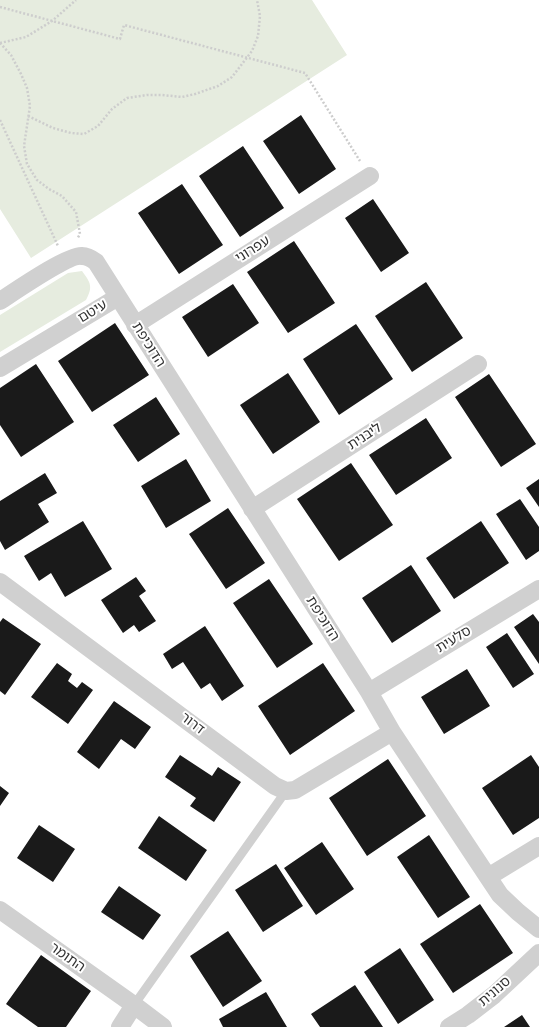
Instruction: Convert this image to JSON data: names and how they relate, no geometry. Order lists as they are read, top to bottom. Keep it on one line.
{"streets":{"street":["עפרוני","עיטם","הדוכיפת","ליבנית","סלעית","דרור","התומר","סנונית"]},"crossings":[["עפרוני","הדוכיפת"],["עיטם","הדוכיפת"],["הדוכיפת","ליבנית"],["הדוכיפת","סלעית"]]}
